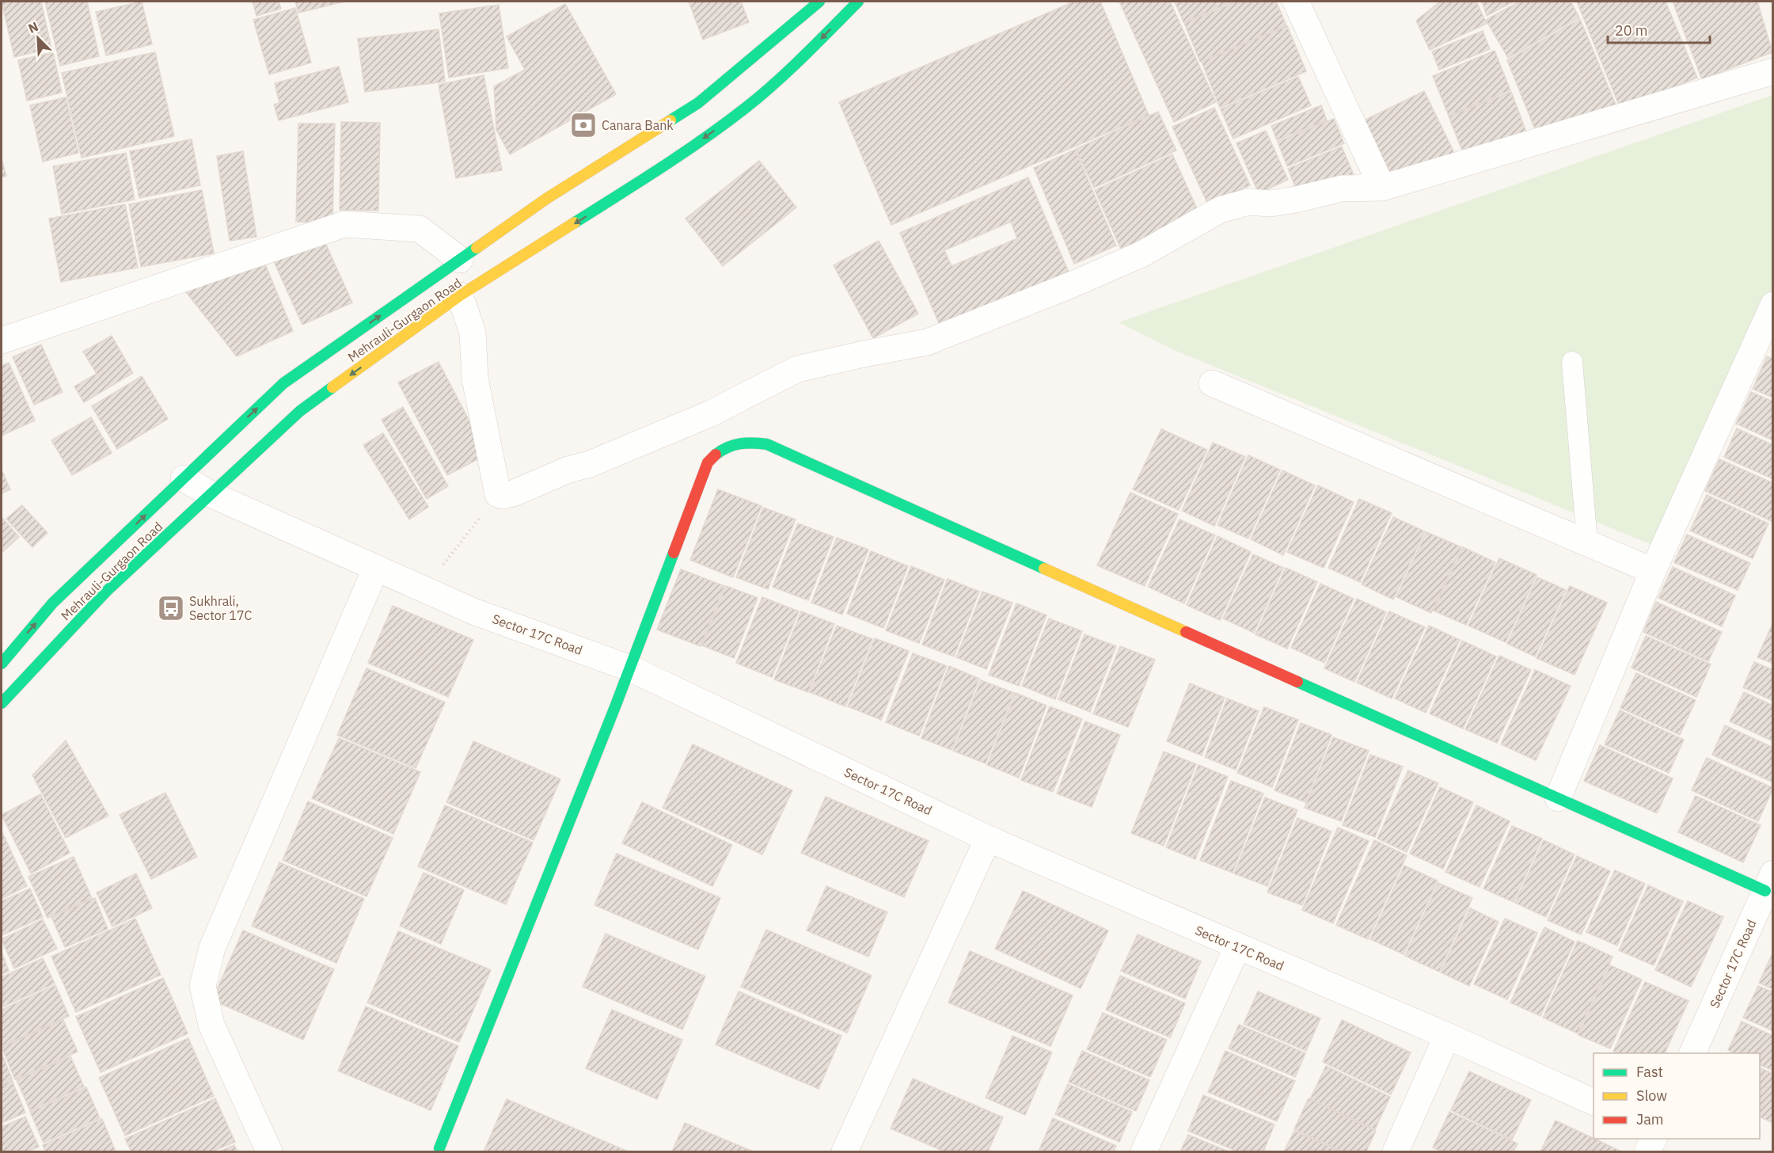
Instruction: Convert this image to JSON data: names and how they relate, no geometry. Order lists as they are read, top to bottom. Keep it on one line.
{"streets":{"main road":["Mehrauli-Gurgaon Road"],"street":["Sector 17C Road"]},"crossings":[["Mehrauli-Gurgaon Road","Sector 17C Road"]],"places":{"bank":["Canara Bank"],"bus stop":["Sukhrali, Sector 17C"]},"legend":["Fast","Slow","Jam"],"scale_bar":"20 m","north":"top left"}
